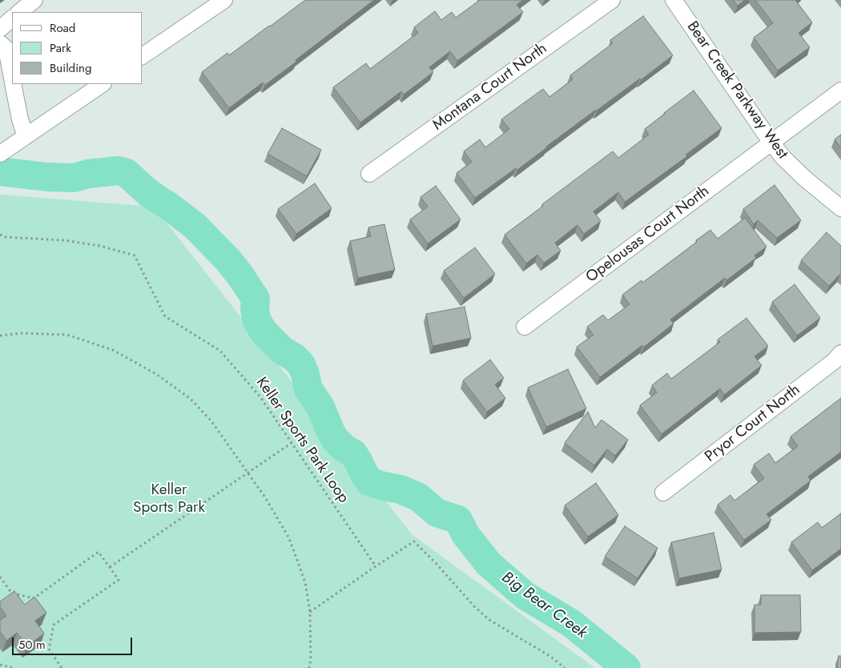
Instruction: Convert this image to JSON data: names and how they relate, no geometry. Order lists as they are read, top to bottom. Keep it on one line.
{"streets":{"street":["Montana Court North","Bear Creek Parkway West","Opelousas Court North","Pryor Court North"],"path":["Keller Sports Park Loop"]},"crossings":[["Bear Creek Parkway West","Opelousas Court North"]],"water":["Big Bear Creek"],"parks":["Keller Sports Park"],"legend":["Road","Park","Building"],"scale_bar":"50 m"}
